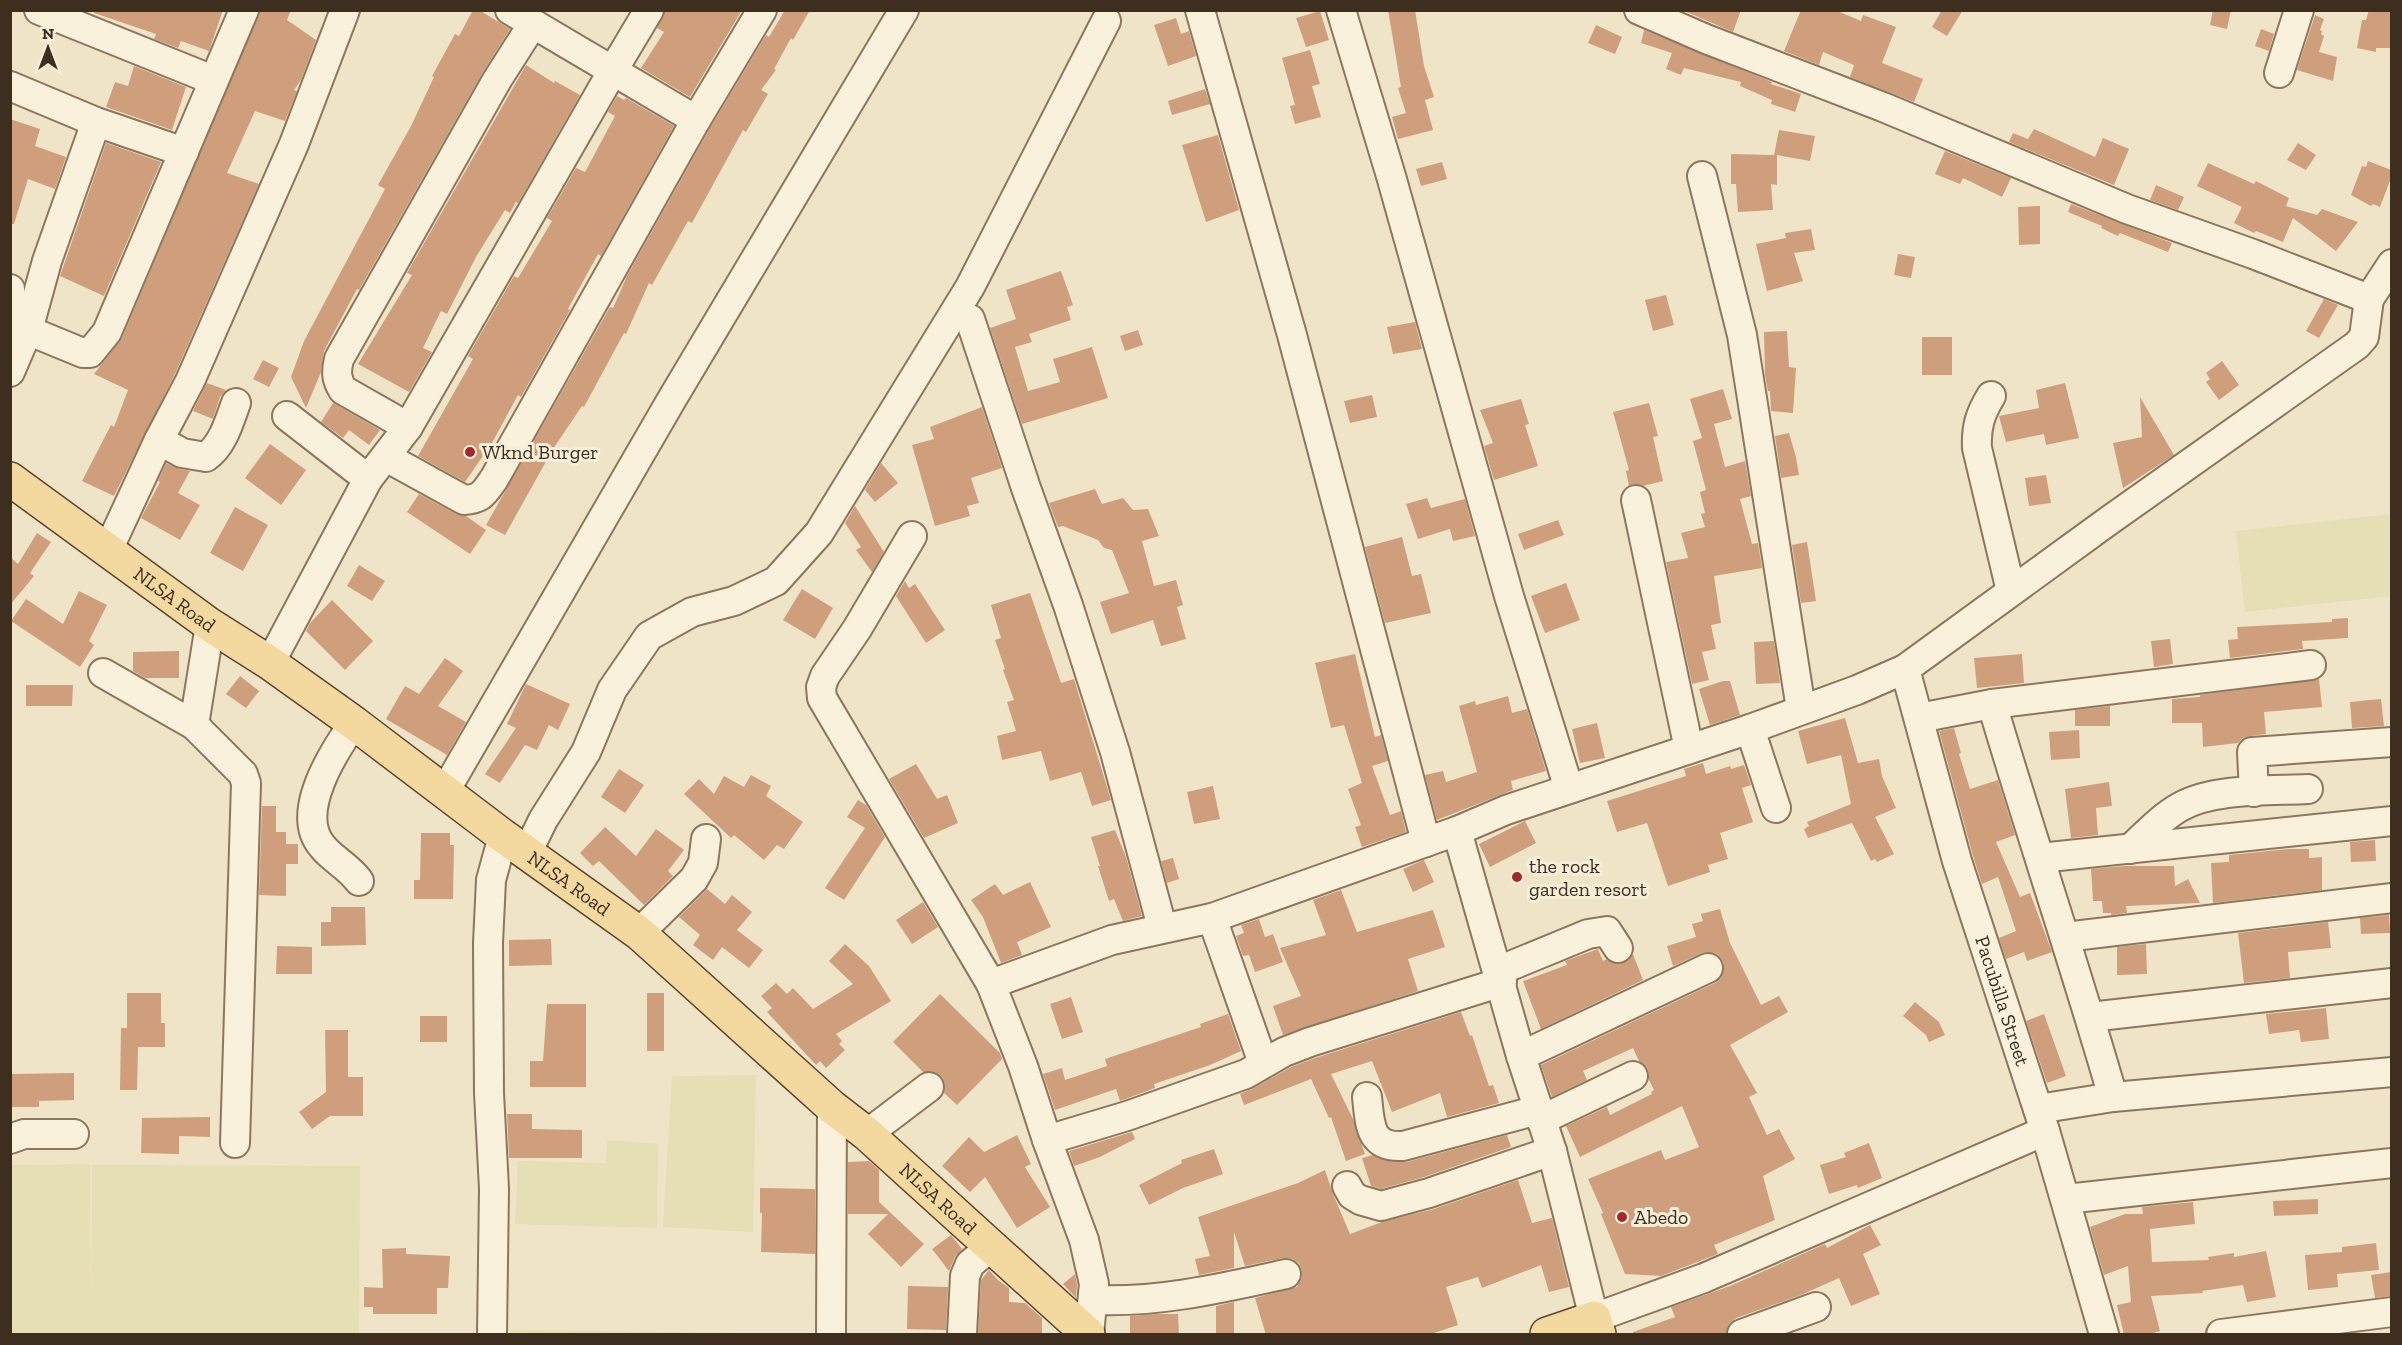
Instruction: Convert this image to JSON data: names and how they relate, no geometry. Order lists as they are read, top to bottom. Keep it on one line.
{"streets":{"main road":["NLSA Road"],"street":["Pacubilla Street"]},"places":["Wknd Burger","the rock garden resort","Abedo"],"north":"top"}
